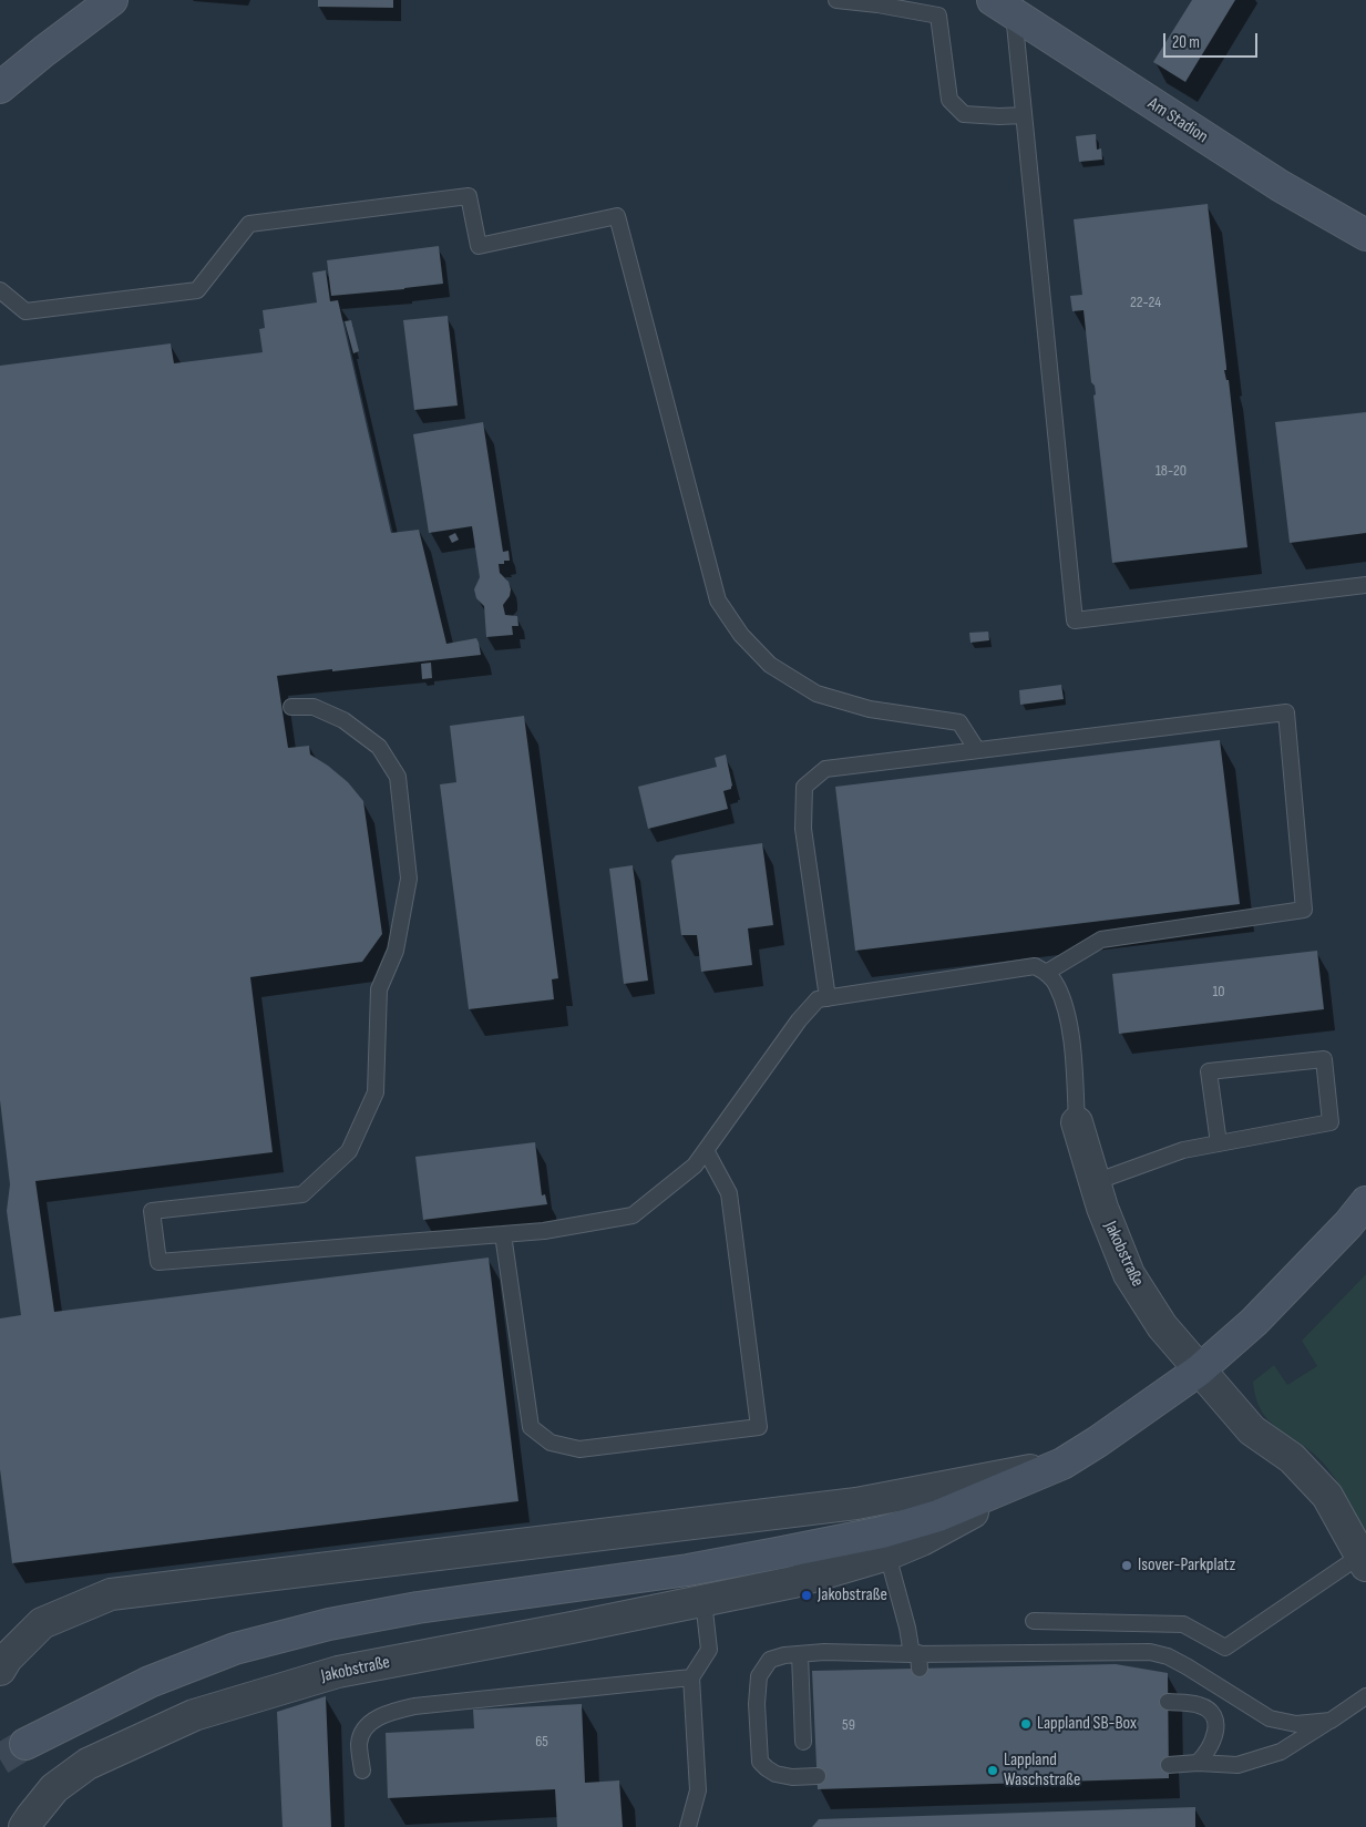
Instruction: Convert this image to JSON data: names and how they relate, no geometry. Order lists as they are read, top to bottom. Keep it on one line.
{"streets":{"main road":["Am Stadion","Jakobstraße"]},"places":["Isover-Parkplatz","Jakobstraße","Lappland SB-Box","Lappland Waschstraße"],"house_numbers":["22-24","18-20","10","59","65"],"scale_bar":"20 m"}
